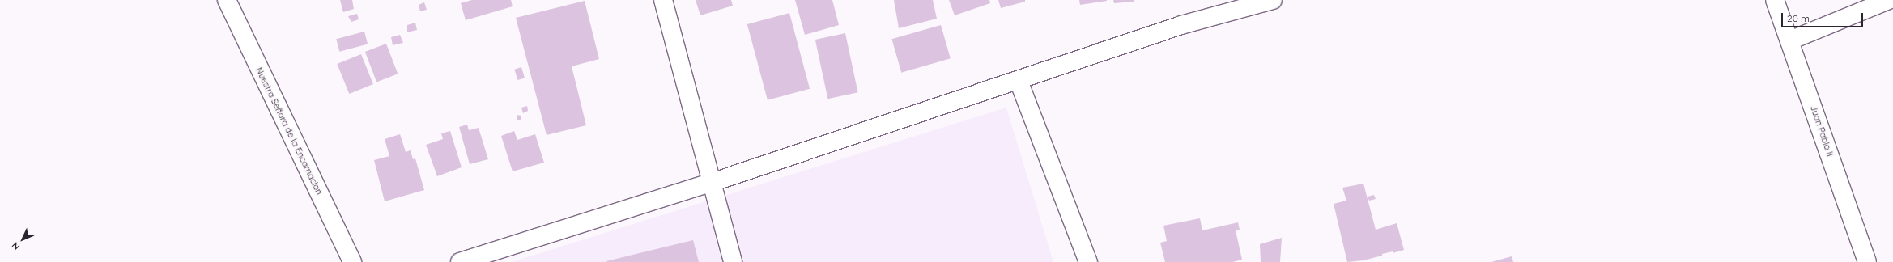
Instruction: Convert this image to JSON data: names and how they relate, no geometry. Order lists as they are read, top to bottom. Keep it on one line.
{"streets":{"street":["Nuestra Señora de la Encarnacion","Juan Pablo II"]},"scale_bar":"20 m","north":"bottom left"}
